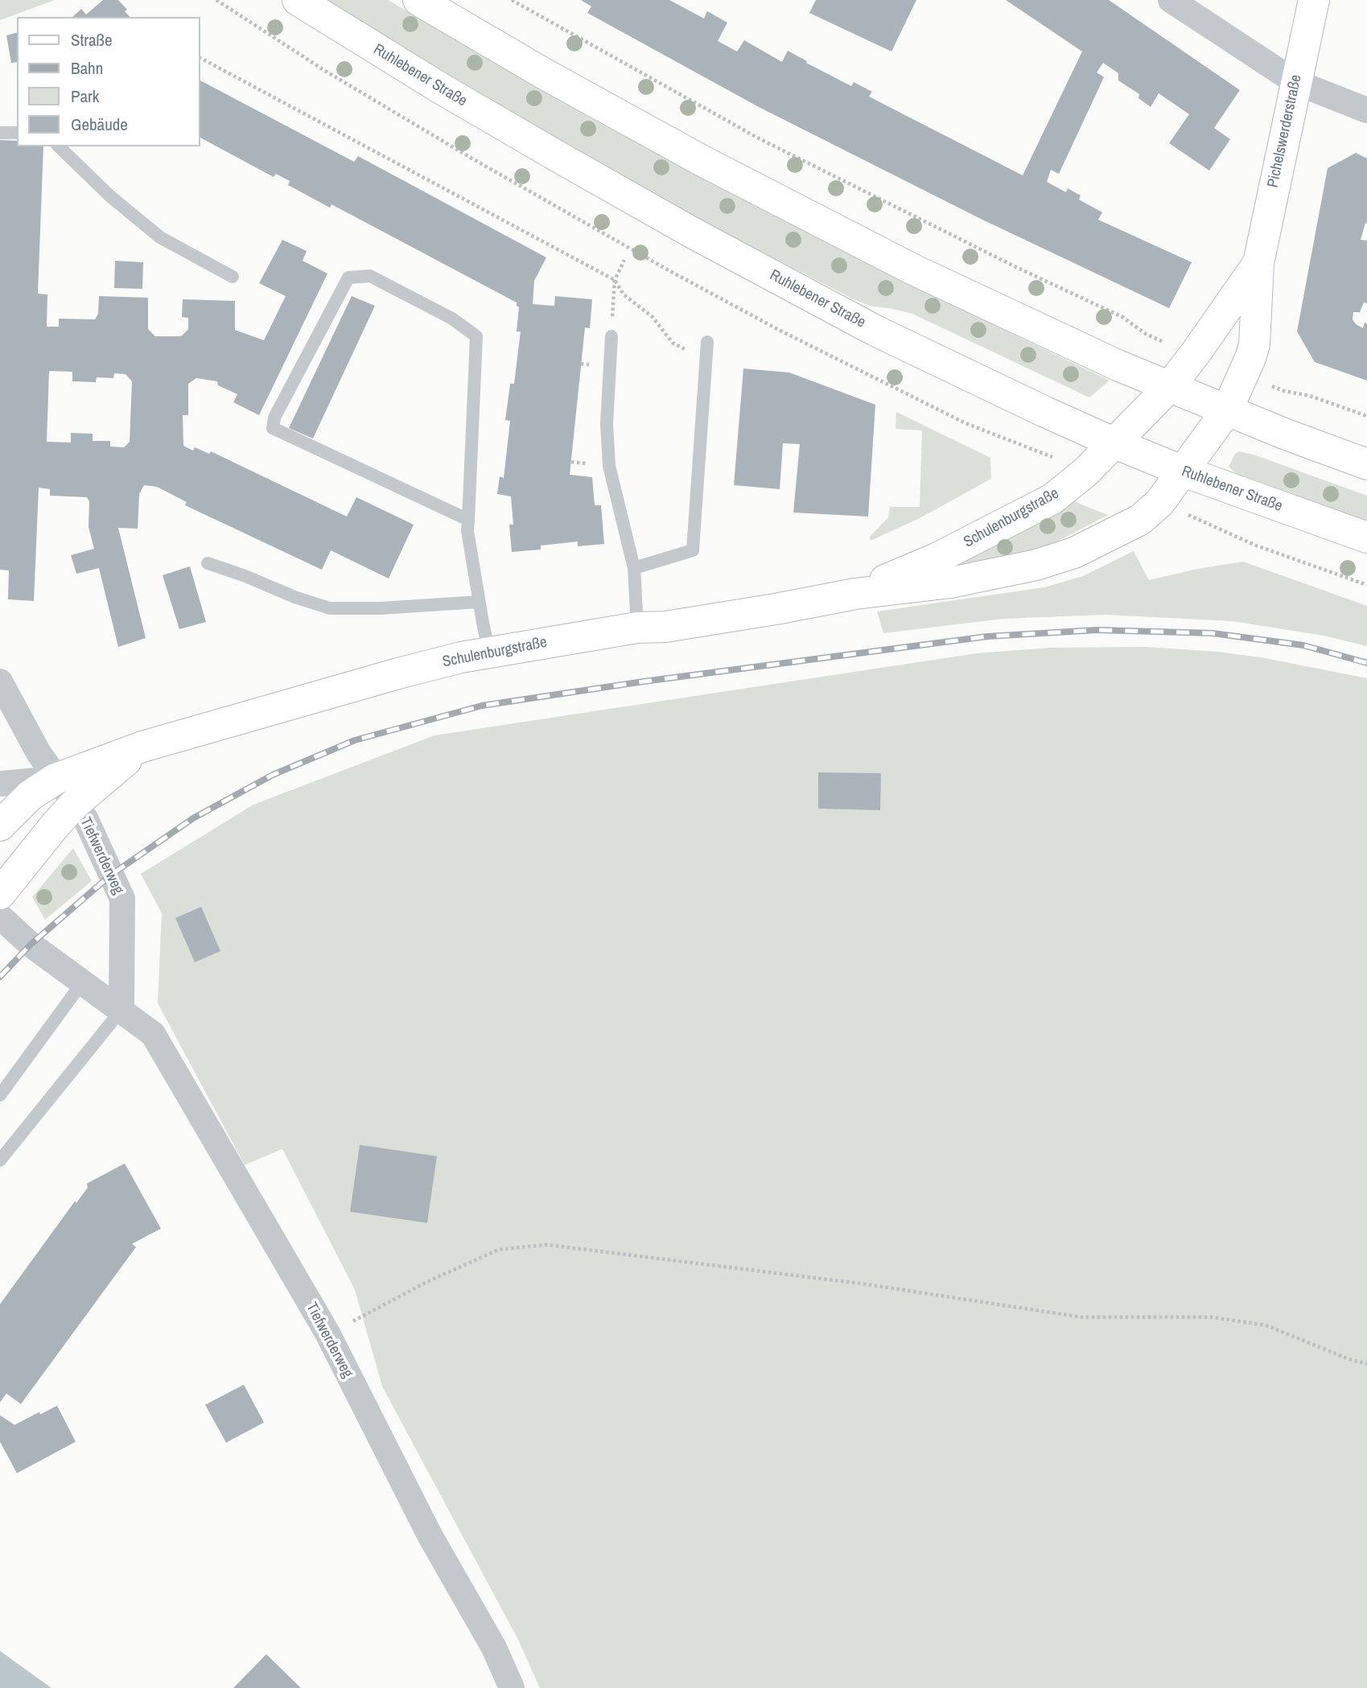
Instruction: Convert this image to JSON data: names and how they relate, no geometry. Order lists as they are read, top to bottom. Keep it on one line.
{"streets":{"street":["Ruhlebener Straße","Pichelswerderstraße","Schulenburgstraße","Tiefwerderweg"]},"crossings":[["Ruhlebener Straße","Pichelswerderstraße"],["Ruhlebener Straße","Schulenburgstraße"],["Pichelswerderstraße","Schulenburgstraße"],["Schulenburgstraße","Tiefwerderweg"]],"legend":["Straße","Bahn","Park","Gebäude"]}
